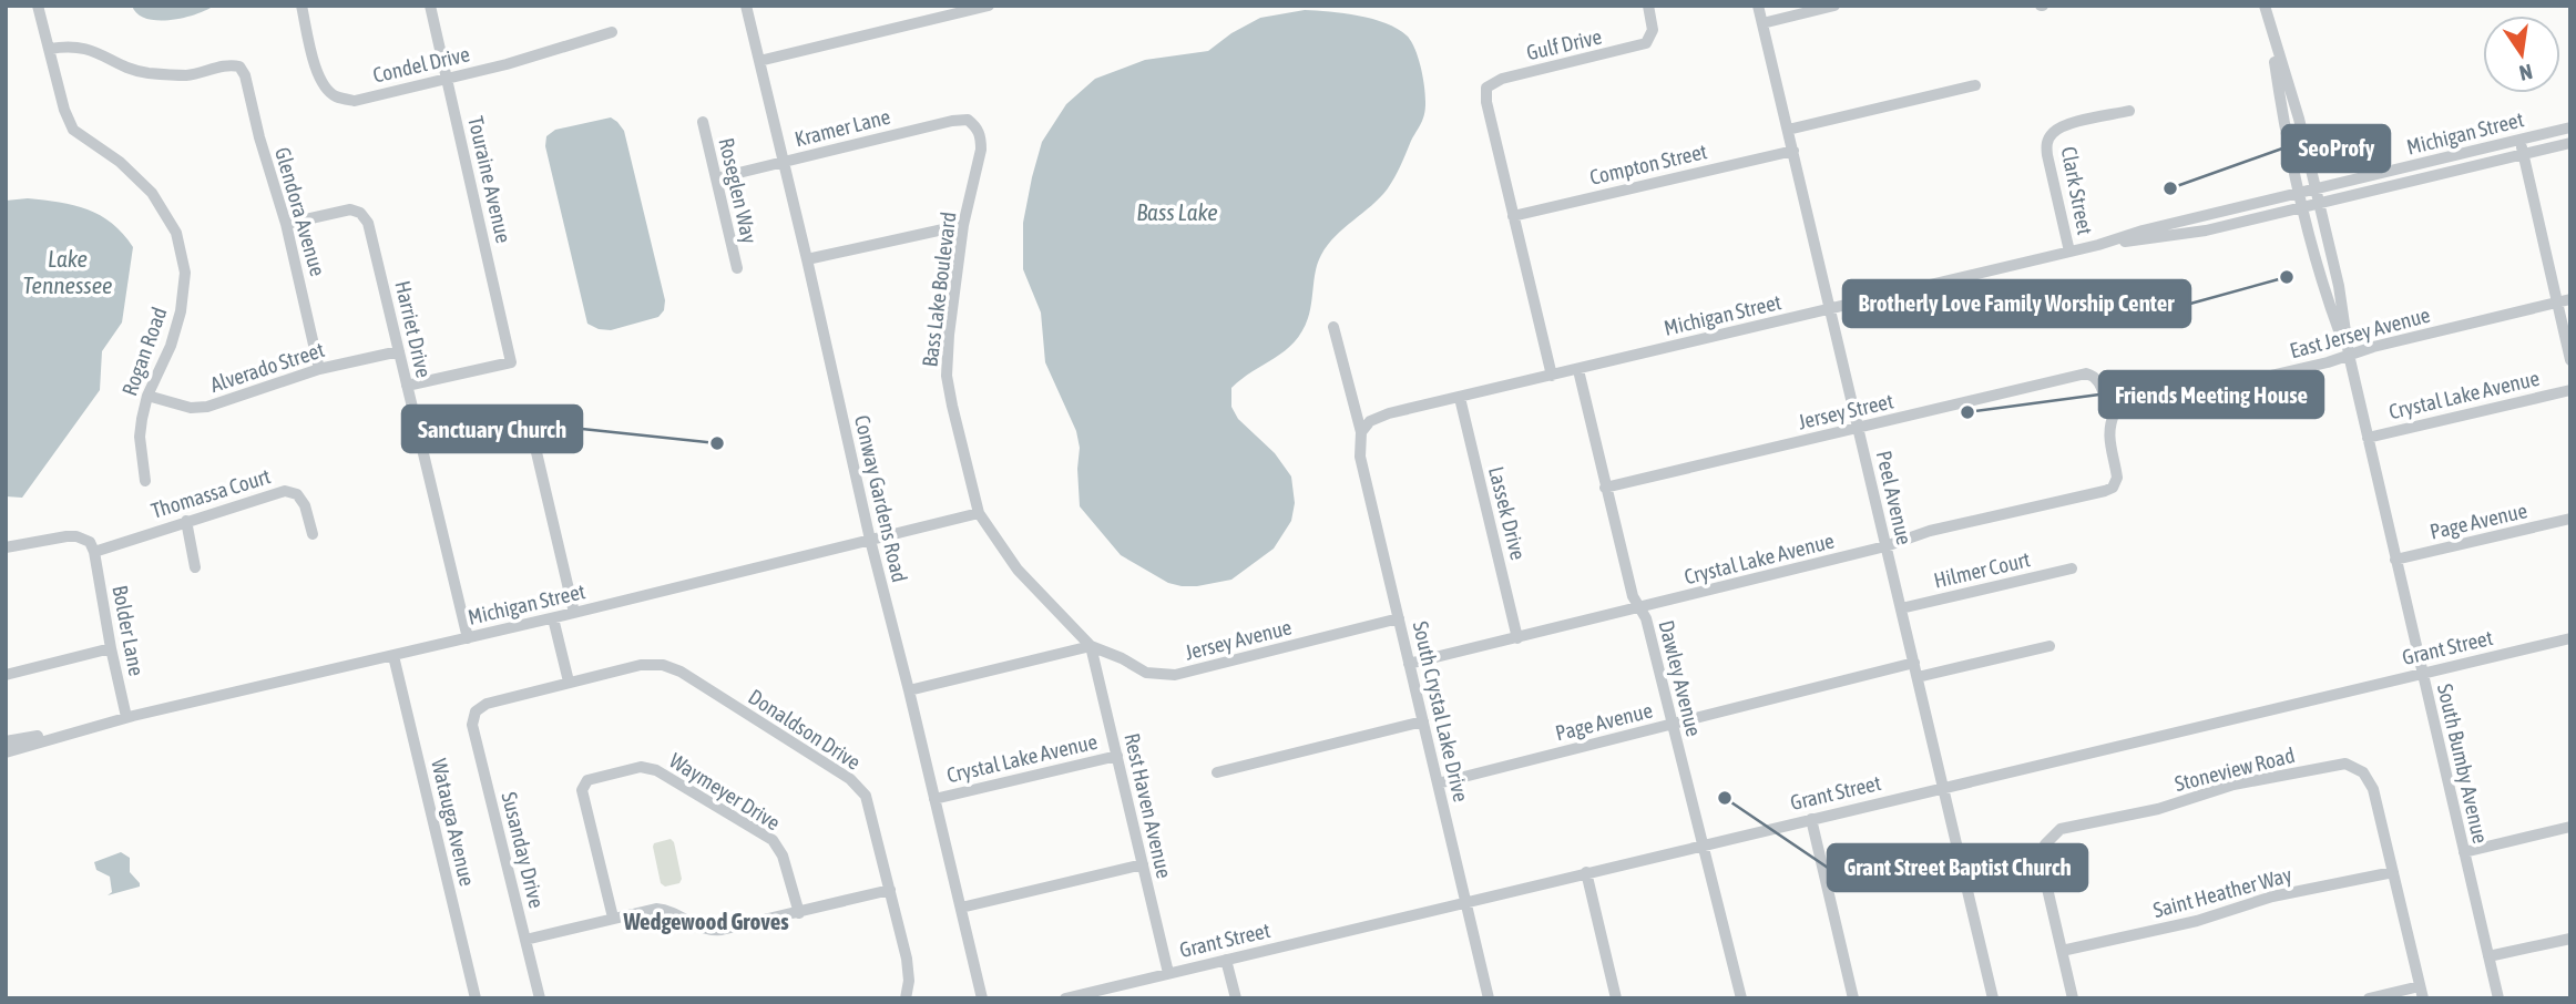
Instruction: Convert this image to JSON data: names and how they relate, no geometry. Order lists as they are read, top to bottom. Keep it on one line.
{"streets":{"street":["Gulf Drive","Condel Drive","Kramer Lane","Michigan Street","Compton Street","Touraine Avenue","Roseglen Way","Clark Street","Glendora Avenue","Bass Lake Boulevard","Harriet Drive","East Jersey Avenue","Rogan Road","Alverado Street","Crystal Lake Avenue","Jersey Street","Thomassa Court","Peel Avenue","Conway Gardens Road","Lassek Drive","Page Avenue","Hilmer Court","Bolder Lane","Jersey Avenue","Grant Street","Dawley Avenue","South Crystal Lake Drive","Donaldson Drive","South Bumby Avenue","Stoneview Road","Waymeyer Drive","Rest Haven Avenue","Watauga Avenue","Susanday Drive","Saint Heather Way"]},"crossings":[["Gulf Drive","Compton Street"],["Condel Drive","Touraine Avenue"],["Kramer Lane","Roseglen Way"],["Kramer Lane","Bass Lake Boulevard"],["Kramer Lane","Conway Gardens Road"],["Michigan Street","Clark Street"],["Michigan Street","Bass Lake Boulevard"],["Michigan Street","Harriet Drive"],["Michigan Street","Peel Avenue"],["Michigan Street","Conway Gardens Road"],["Michigan Street","Lassek Drive"],["Michigan Street","Bolder Lane"],["Michigan Street","Dawley Avenue"],["Michigan Street","South Crystal Lake Drive"],["Michigan Street","South Bumby Avenue"],["Michigan Street","Watauga Avenue"],["Compton Street","Peel Avenue"],["Touraine Avenue","Harriet Drive"],["Glendora Avenue","Harriet Drive"],["Glendora Avenue","Rogan Road"],["Glendora Avenue","Alverado Street"],["Bass Lake Boulevard","Jersey Avenue"],["Bass Lake Boulevard","Rest Haven Avenue"],["Harriet Drive","Alverado Street"],["East Jersey Avenue","Crystal Lake Avenue"],["East Jersey Avenue","Jersey Street"],["East Jersey Avenue","South Bumby Avenue"],["Rogan Road","Alverado Street"],["Crystal Lake Avenue","Jersey Street"],["Crystal Lake Avenue","Peel Avenue"],["Crystal Lake Avenue","Conway Gardens Road"],["Crystal Lake Avenue","Lassek Drive"],["Crystal Lake Avenue","Dawley Avenue"],["Crystal Lake Avenue","South Crystal Lake Drive"],["Crystal Lake Avenue","South Bumby Avenue"],["Crystal Lake Avenue","Rest Haven Avenue"],["Jersey Street","Peel Avenue"],["Jersey Street","Dawley Avenue"],["Thomassa Court","Bolder Lane"],["Peel Avenue","Page Avenue"],["Peel Avenue","Hilmer Court"],["Peel Avenue","Grant Street"],["Page Avenue","Dawley Avenue"],["Page Avenue","South Crystal Lake Drive"],["Page Avenue","South Bumby Avenue"],["Jersey Avenue","South Crystal Lake Drive"],["Jersey Avenue","Rest Haven Avenue"],["Grant Street","Dawley Avenue"],["Grant Street","South Crystal Lake Drive"],["Grant Street","South Bumby Avenue"],["Grant Street","Rest Haven Avenue"],["Donaldson Drive","Susanday Drive"],["Stoneview Road","Saint Heather Way"]],"districts":["Wedgewood Groves"],"water":["Bass Lake","Lake Tennessee"],"places":["SeoProfy","Brotherly Love Family Worship Center","Friends Meeting House","Sanctuary Church","Grant Street Baptist Church"],"north":"bottom"}
